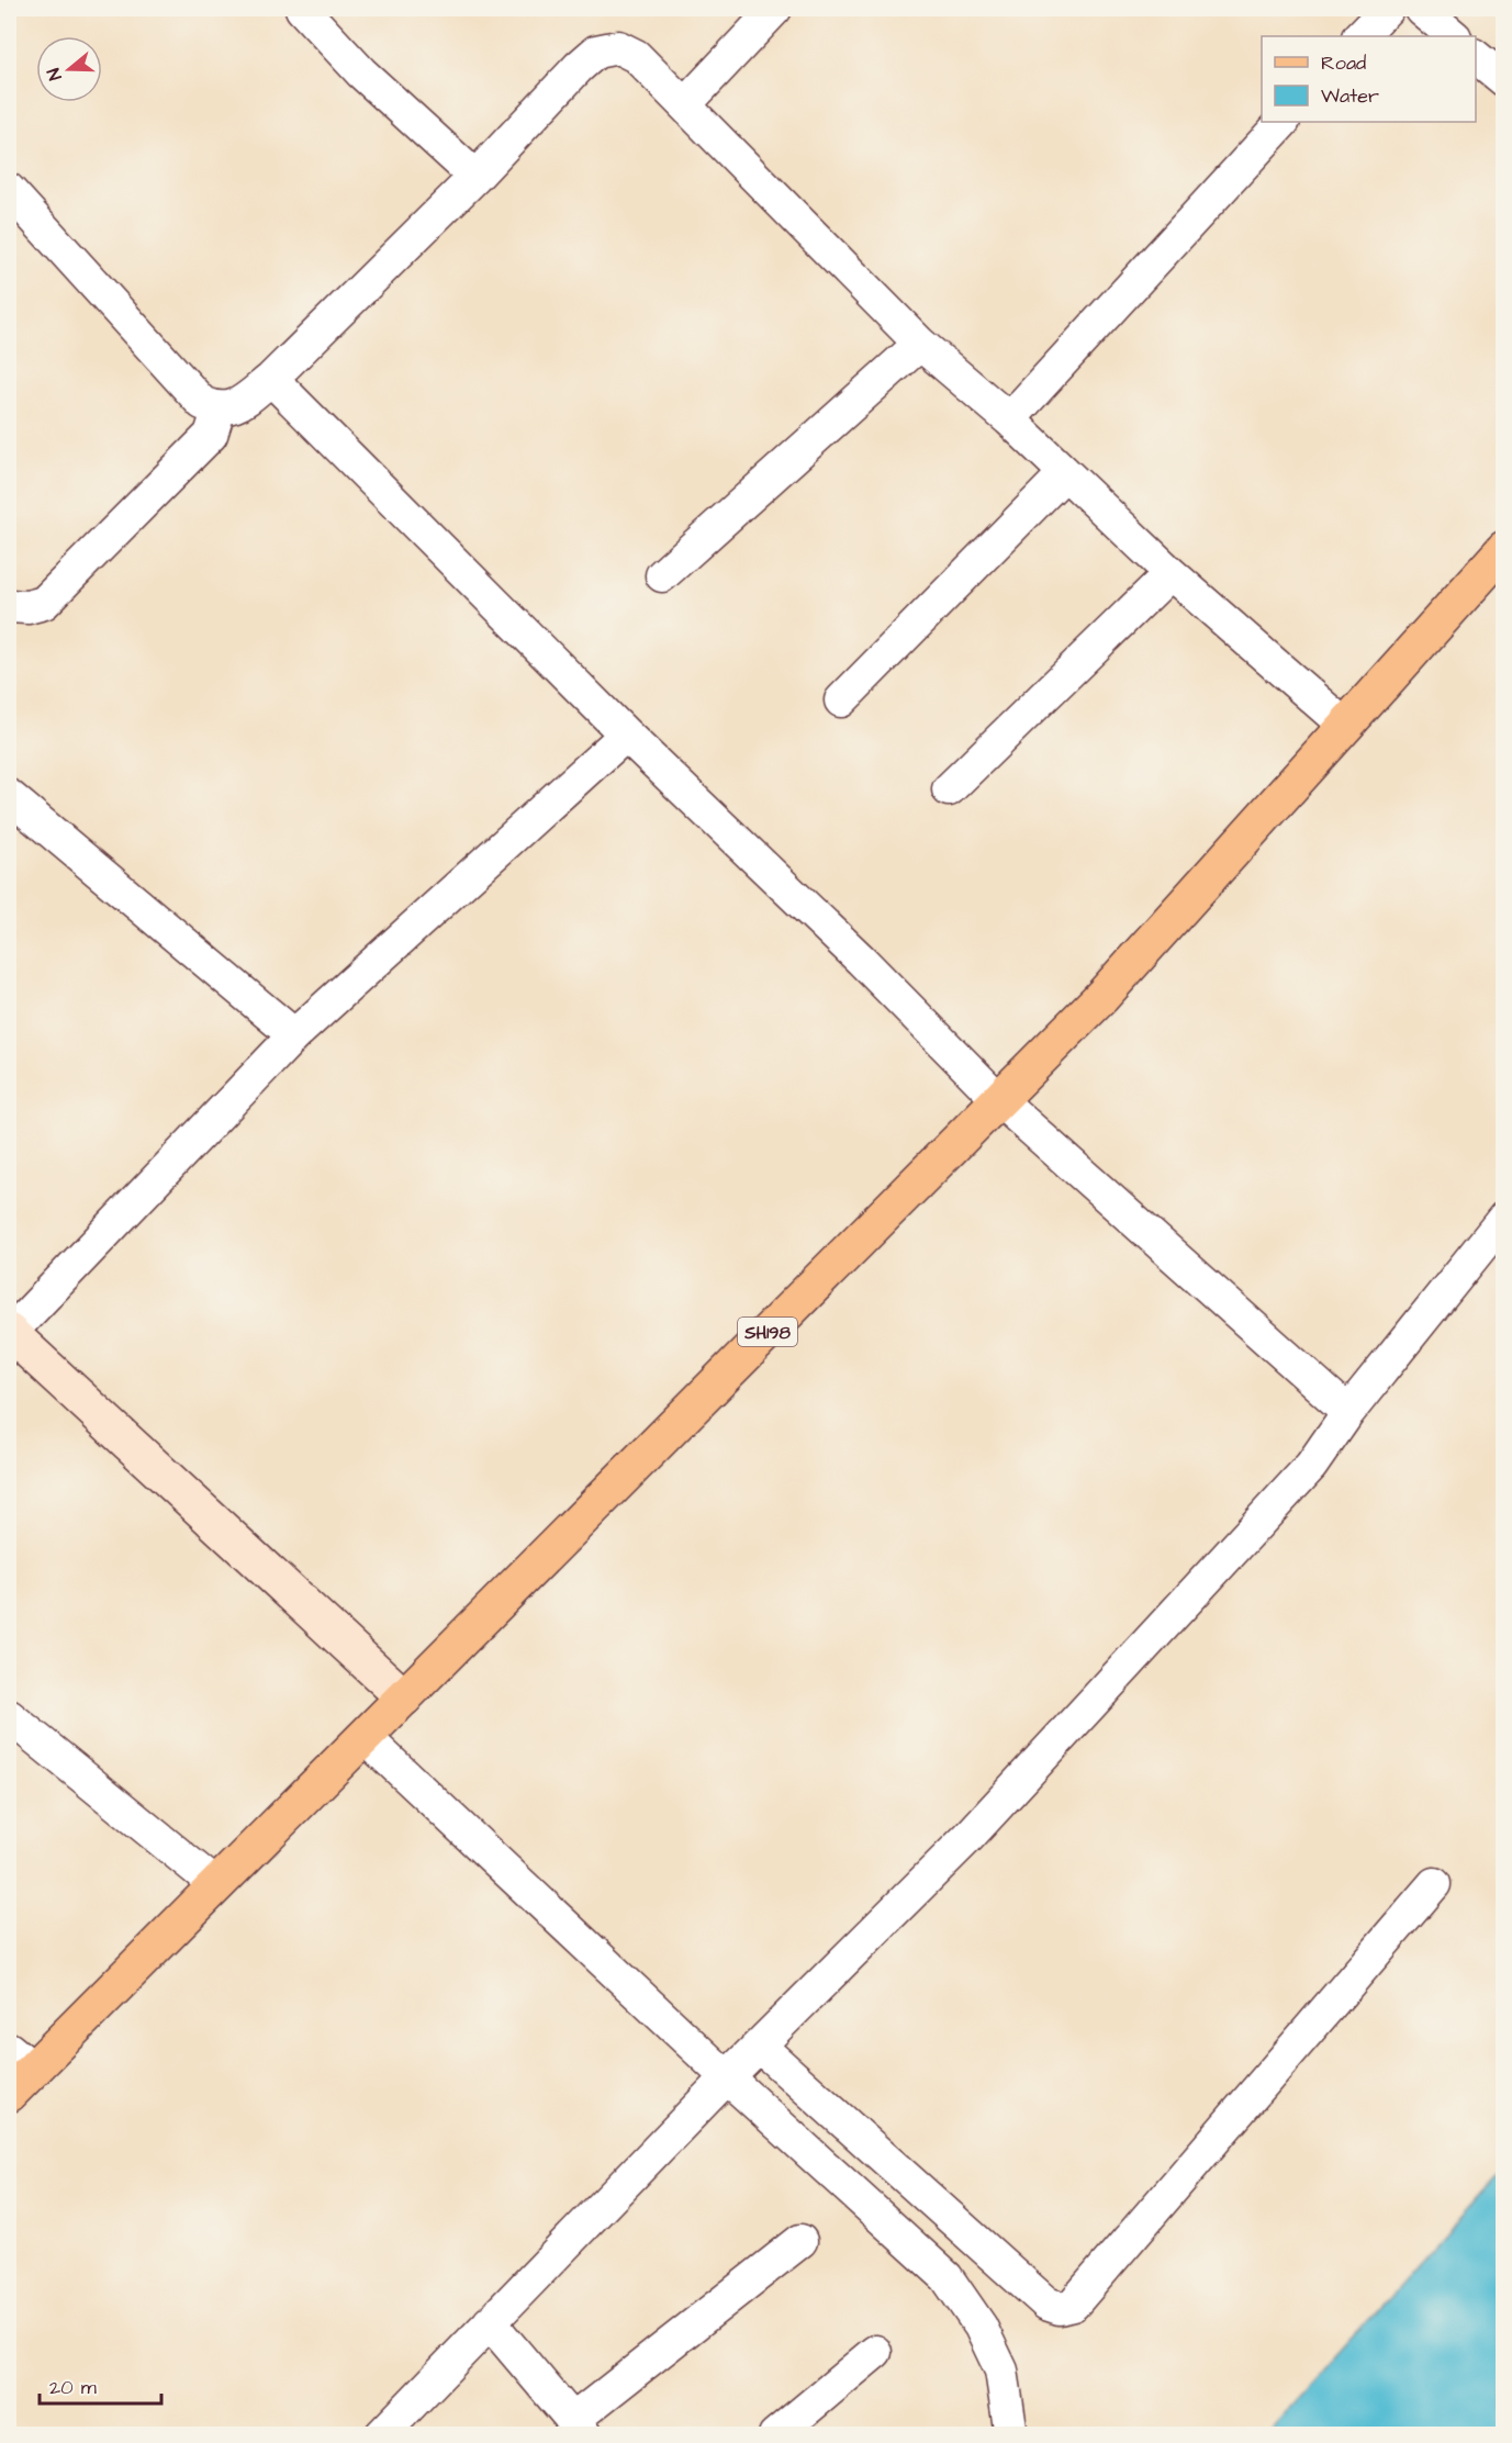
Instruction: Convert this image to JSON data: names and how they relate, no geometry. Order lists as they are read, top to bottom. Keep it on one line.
{"streets":{"main road":["SH198"]},"legend":["Road","Water"],"scale_bar":"20 m","north":"left"}
